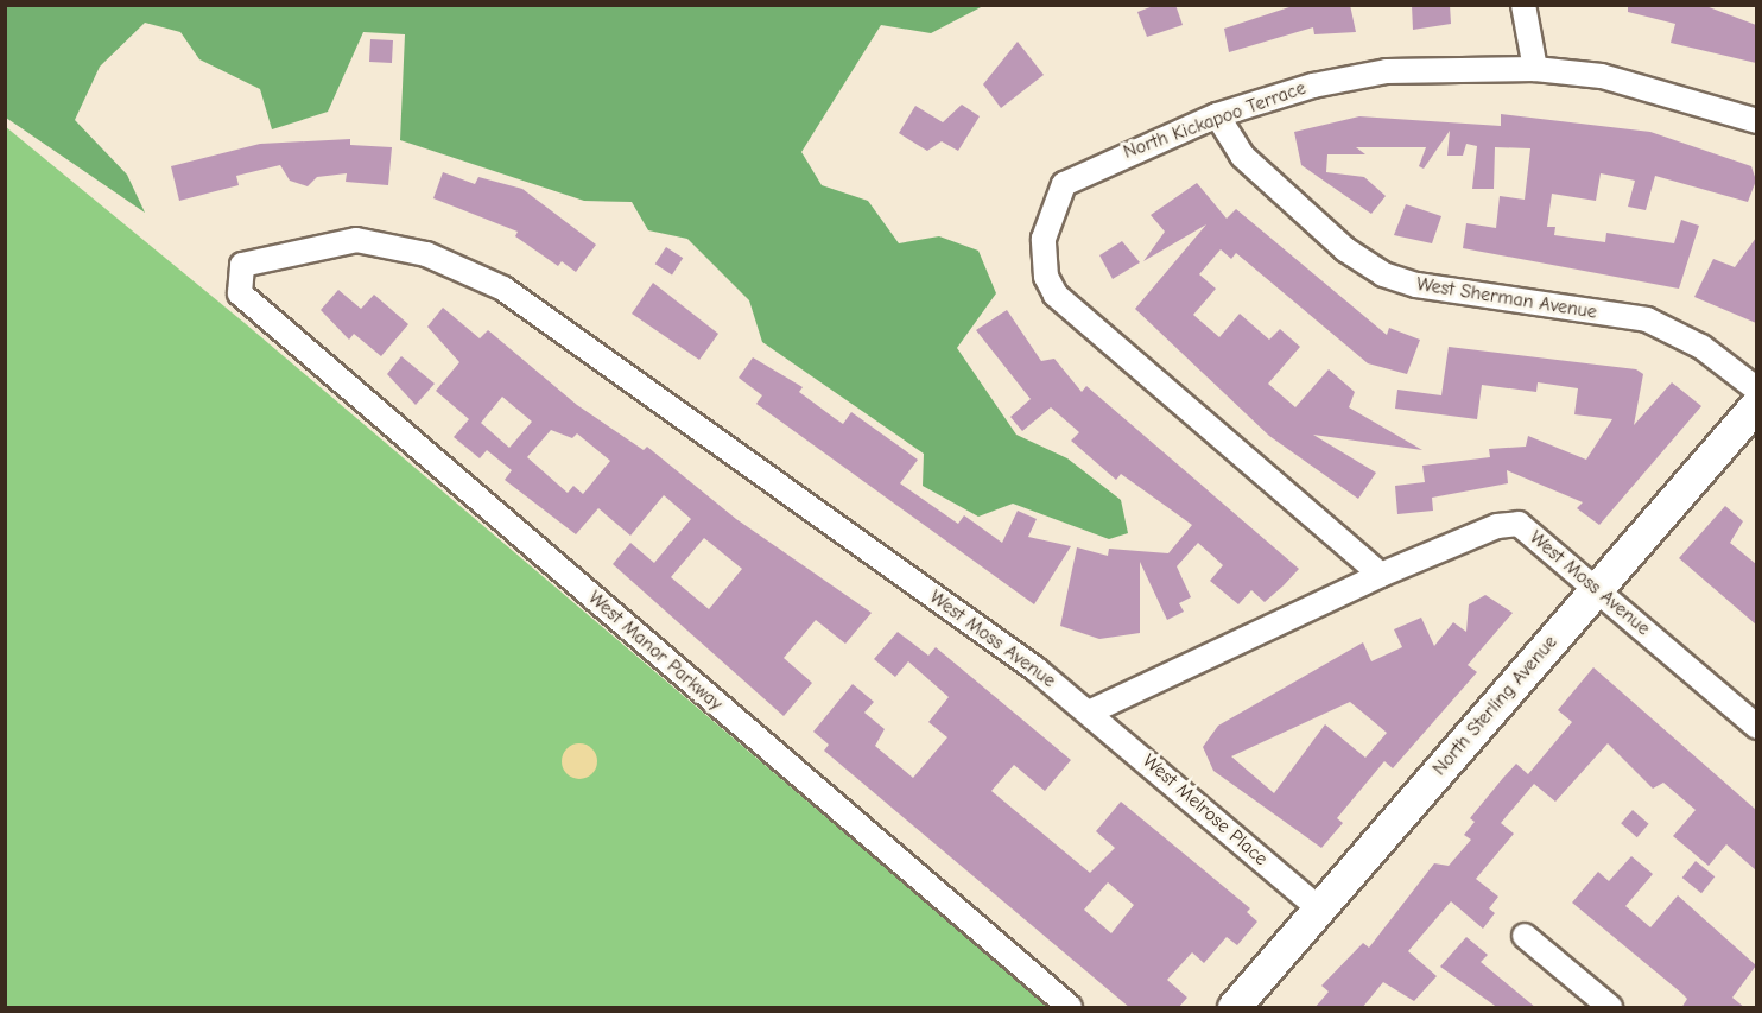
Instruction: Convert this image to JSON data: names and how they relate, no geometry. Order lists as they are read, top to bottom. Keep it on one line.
{"streets":{"street":["North Kickapoo Terrace","West Sherman Avenue","West Moss Avenue","West Manor Parkway","North Sterling Avenue","West Melrose Place"]},"crossings":[["North Kickapoo Terrace","West Sherman Avenue"],["North Kickapoo Terrace","West Moss Avenue"],["West Moss Avenue","West Manor Parkway"],["West Moss Avenue","North Sterling Avenue"],["West Moss Avenue","West Melrose Place"],["North Sterling Avenue","West Melrose Place"]]}
